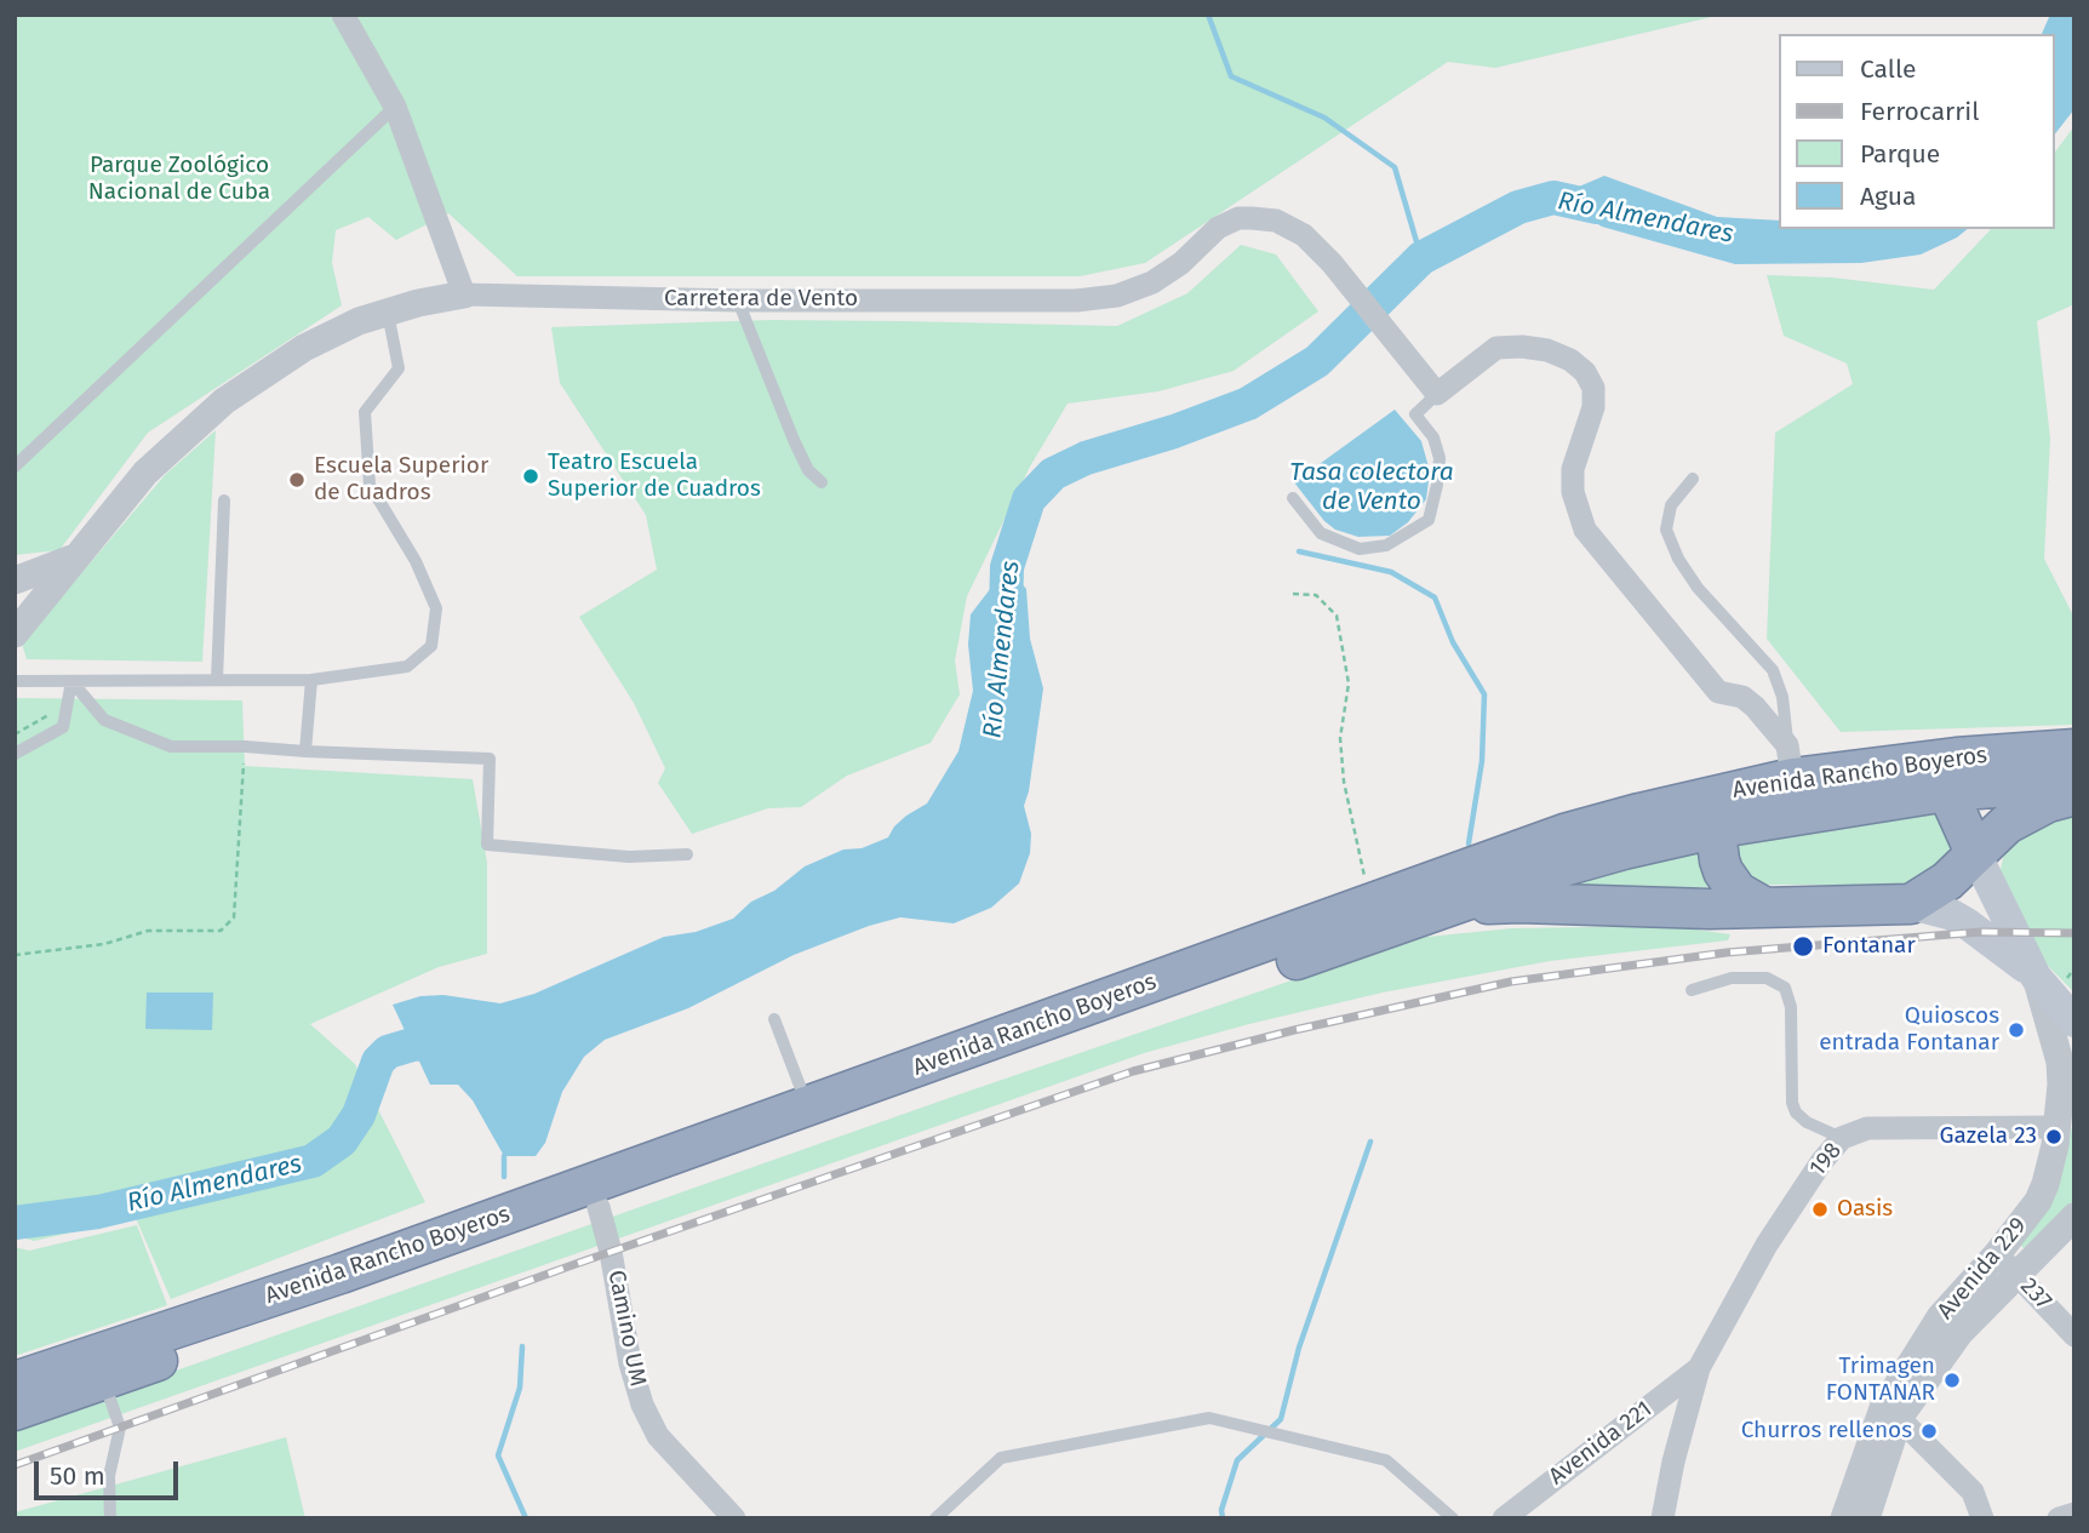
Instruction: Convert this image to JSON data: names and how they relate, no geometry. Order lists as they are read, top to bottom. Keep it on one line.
{"streets":{"highway":["Avenida Rancho Boyeros"],"street":["Carretera de Vento","198","Avenida 229","237","Camino UM","Avenida 221"]},"crossings":[["Avenida Rancho Boyeros","Camino UM"],["198","Avenida 229"],["198","Avenida 221"],["Avenida 229","237"]],"water":["Río Almendares","Tasa colectora de Vento"],"parks":["Parque Zoológico Nacional de Cuba"],"places":["Teatro Escuela Superior de Cuadros","Escuela Superior de Cuadros","Fontanar","Quioscos entrada Fontanar","Gazela 23","Oasis","Trimagen FONTANAR","Churros rellenos"],"legend":["Calle","Ferrocarril","Parque","Agua"],"scale_bar":"50 m"}
